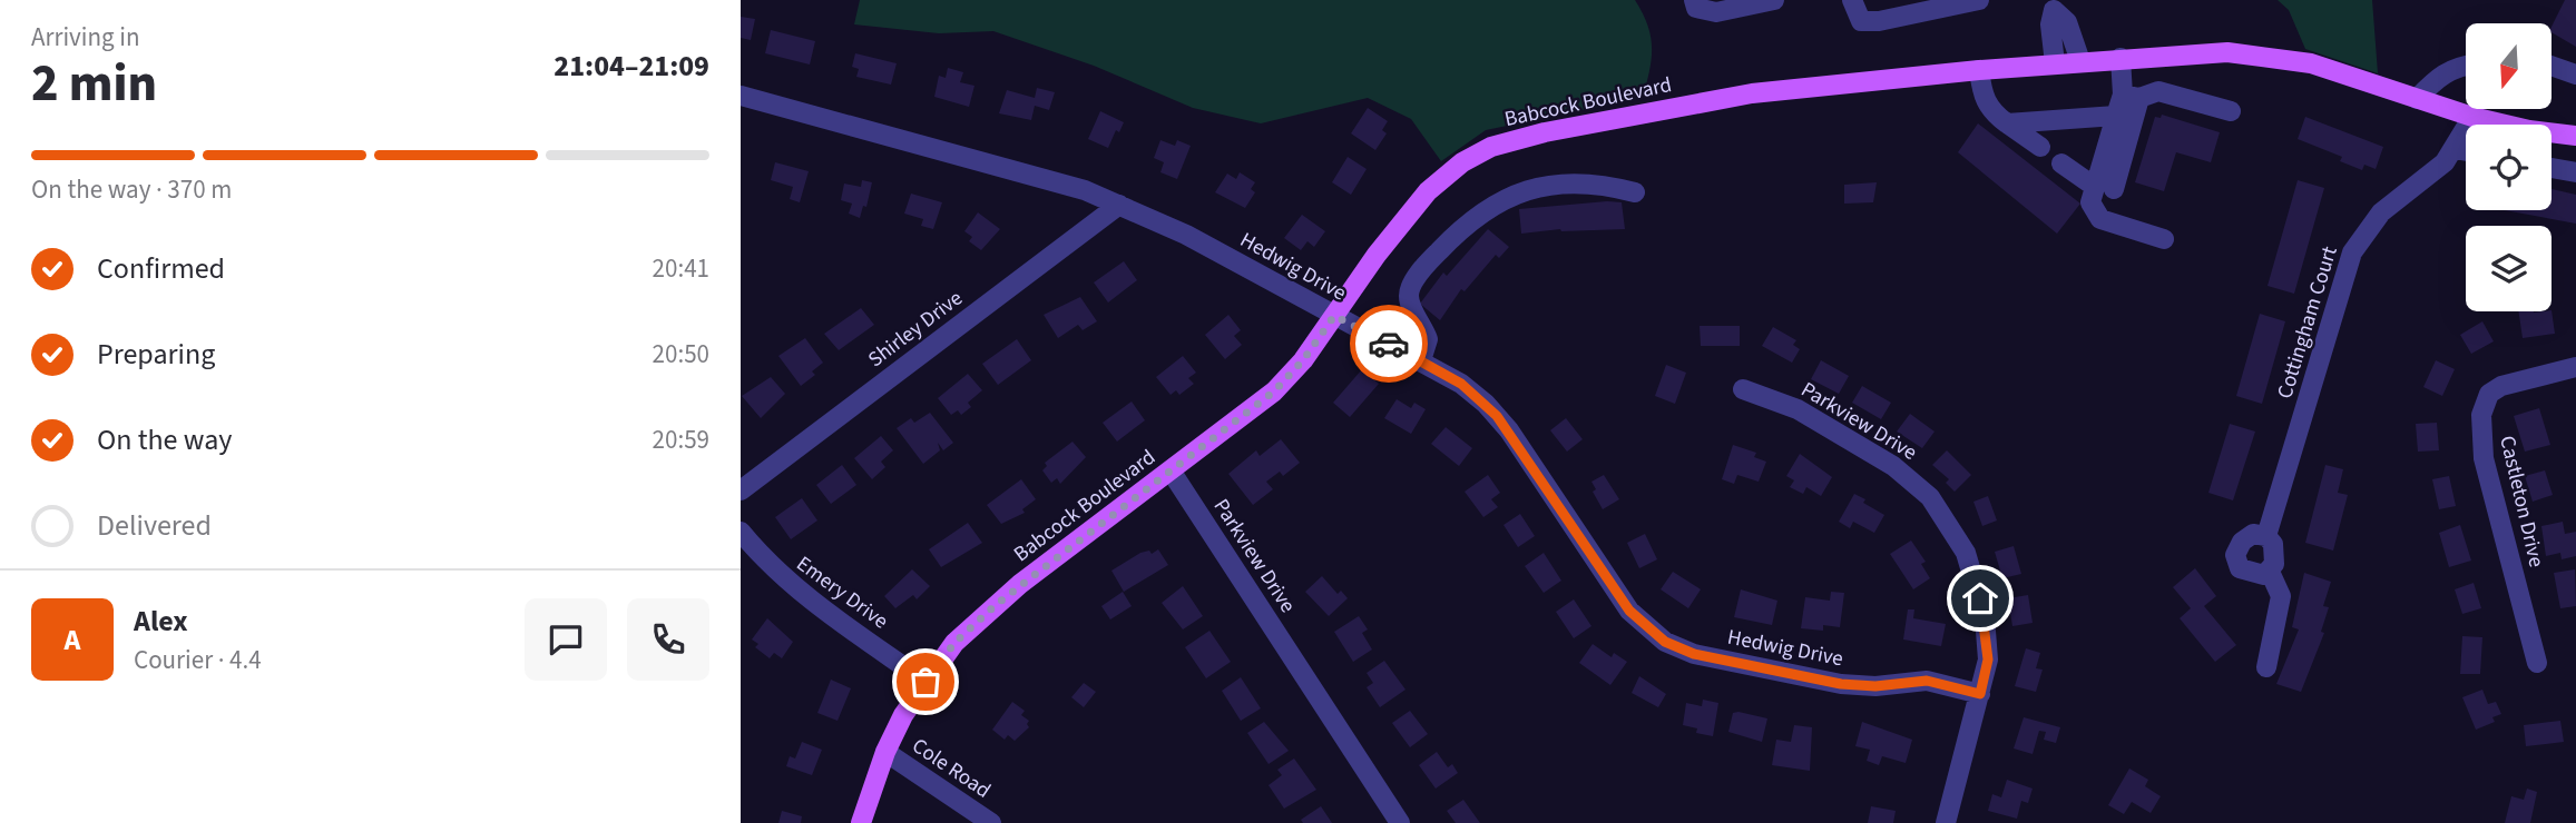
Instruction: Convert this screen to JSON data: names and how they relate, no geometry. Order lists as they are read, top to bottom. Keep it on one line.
{"streets":{"main road":["Babcock Boulevard"],"street":["Hedwig Drive","Cottingham Court","Shirley Drive","Parkview Drive","Castleton Drive","Emery Drive","Cole Road"]},"crossings":[["Babcock Boulevard","Hedwig Drive"],["Babcock Boulevard","Cottingham Court"],["Babcock Boulevard","Parkview Drive"],["Babcock Boulevard","Emery Drive"],["Babcock Boulevard","Cole Road"],["Hedwig Drive","Shirley Drive"],["Hedwig Drive","Parkview Drive"]],"north":"bottom","page":{"heading":["2 min","Arriving in","21:04–21:09"],"panel":["Alex","Courier · 4.4"],"bar":"On the way · 370 m","list":[["Confirmed","20:41"],["Preparing","20:50"],["On the way","20:59"],"Delivered"],"round":"A"}}
